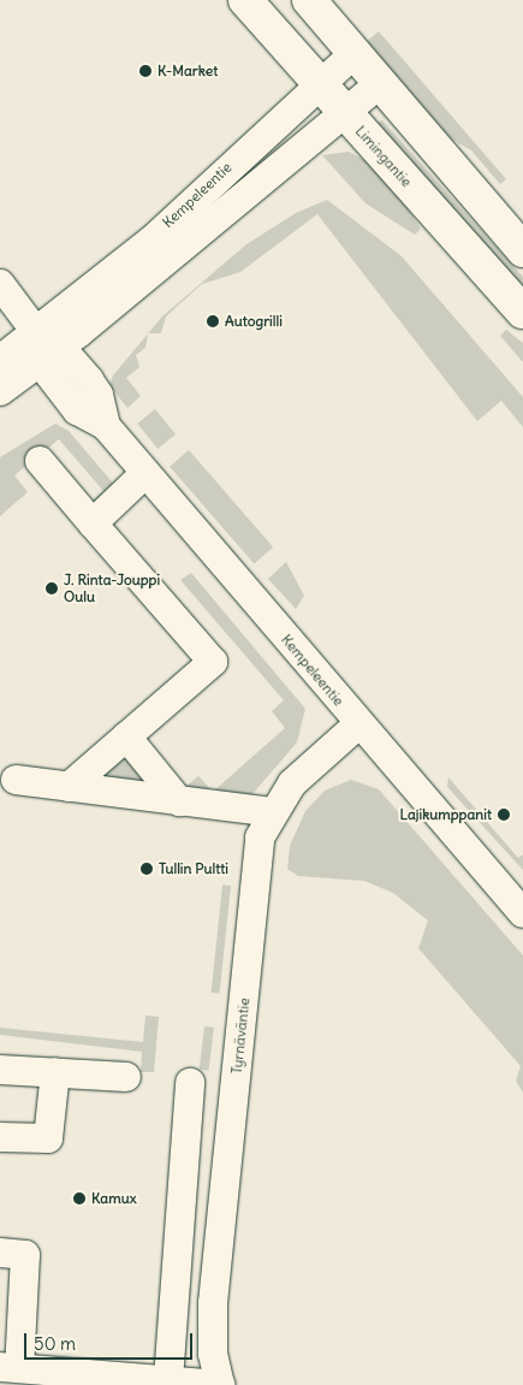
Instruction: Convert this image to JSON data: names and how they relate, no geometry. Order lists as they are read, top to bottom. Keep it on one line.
{"streets":{"main road":["Limingantie"],"street":["Kempeleentie","Tyrnäväntie"]},"crossings":[["Limingantie","Kempeleentie"],["Kempeleentie","Tyrnäväntie"]],"places":["K-Market","Autogrilli","J. Rinta-Jouppi Oulu","Lajikumppanit","Tullin Pultti","Kamux"],"scale_bar":"50 m"}
